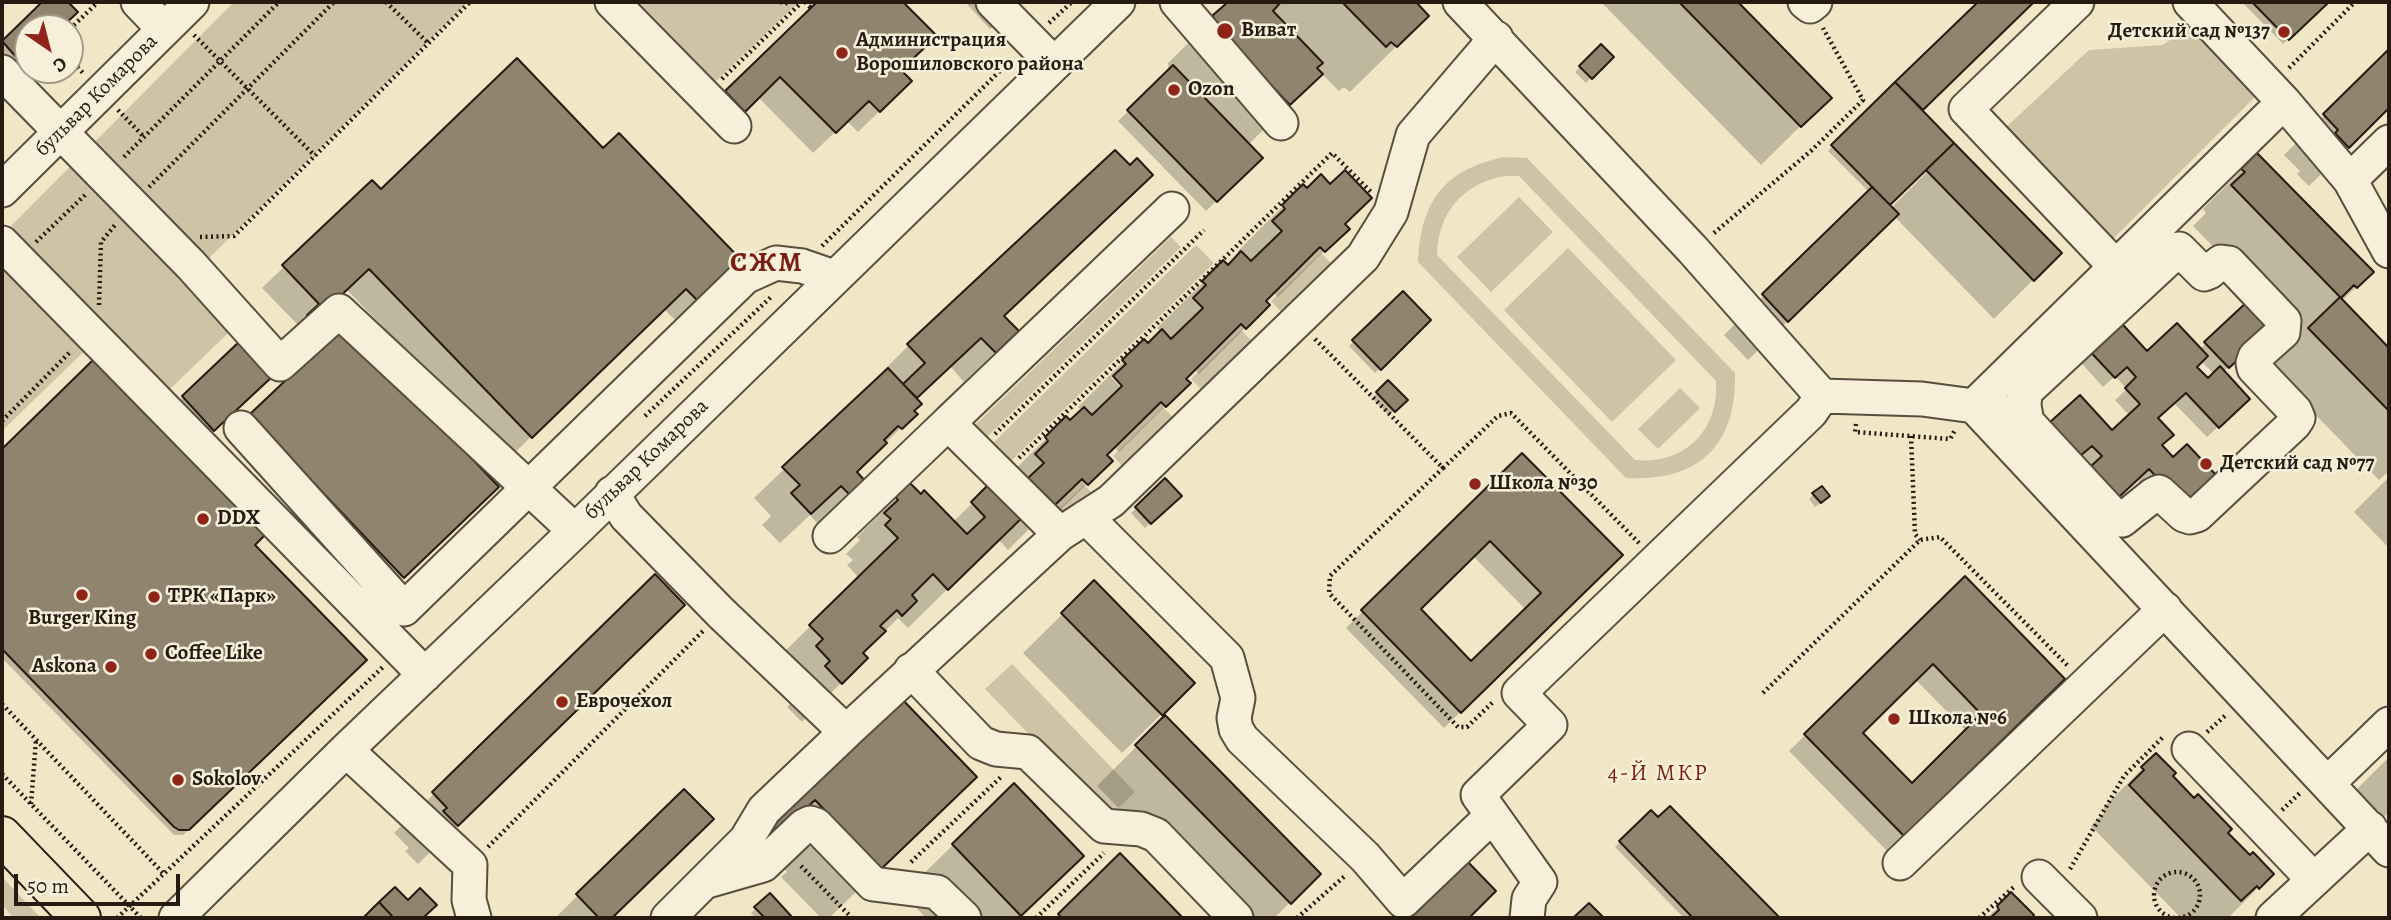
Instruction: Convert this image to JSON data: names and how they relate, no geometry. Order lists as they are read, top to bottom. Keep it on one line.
{"streets":{"street":["бульвар Комарова"]},"districts":["СЖМ","4-Й МКР"],"places":["Виват","Детский сад №137","Администрация Ворошиловского района","Ozon","Детский сад №77","Школа №30","DDX","Burger King","ТРК «Парк»","Coffee Like","Askona","Еврочехол","Школа №6","Sokolov"],"scale_bar":"50 m","north":"bottom right"}
